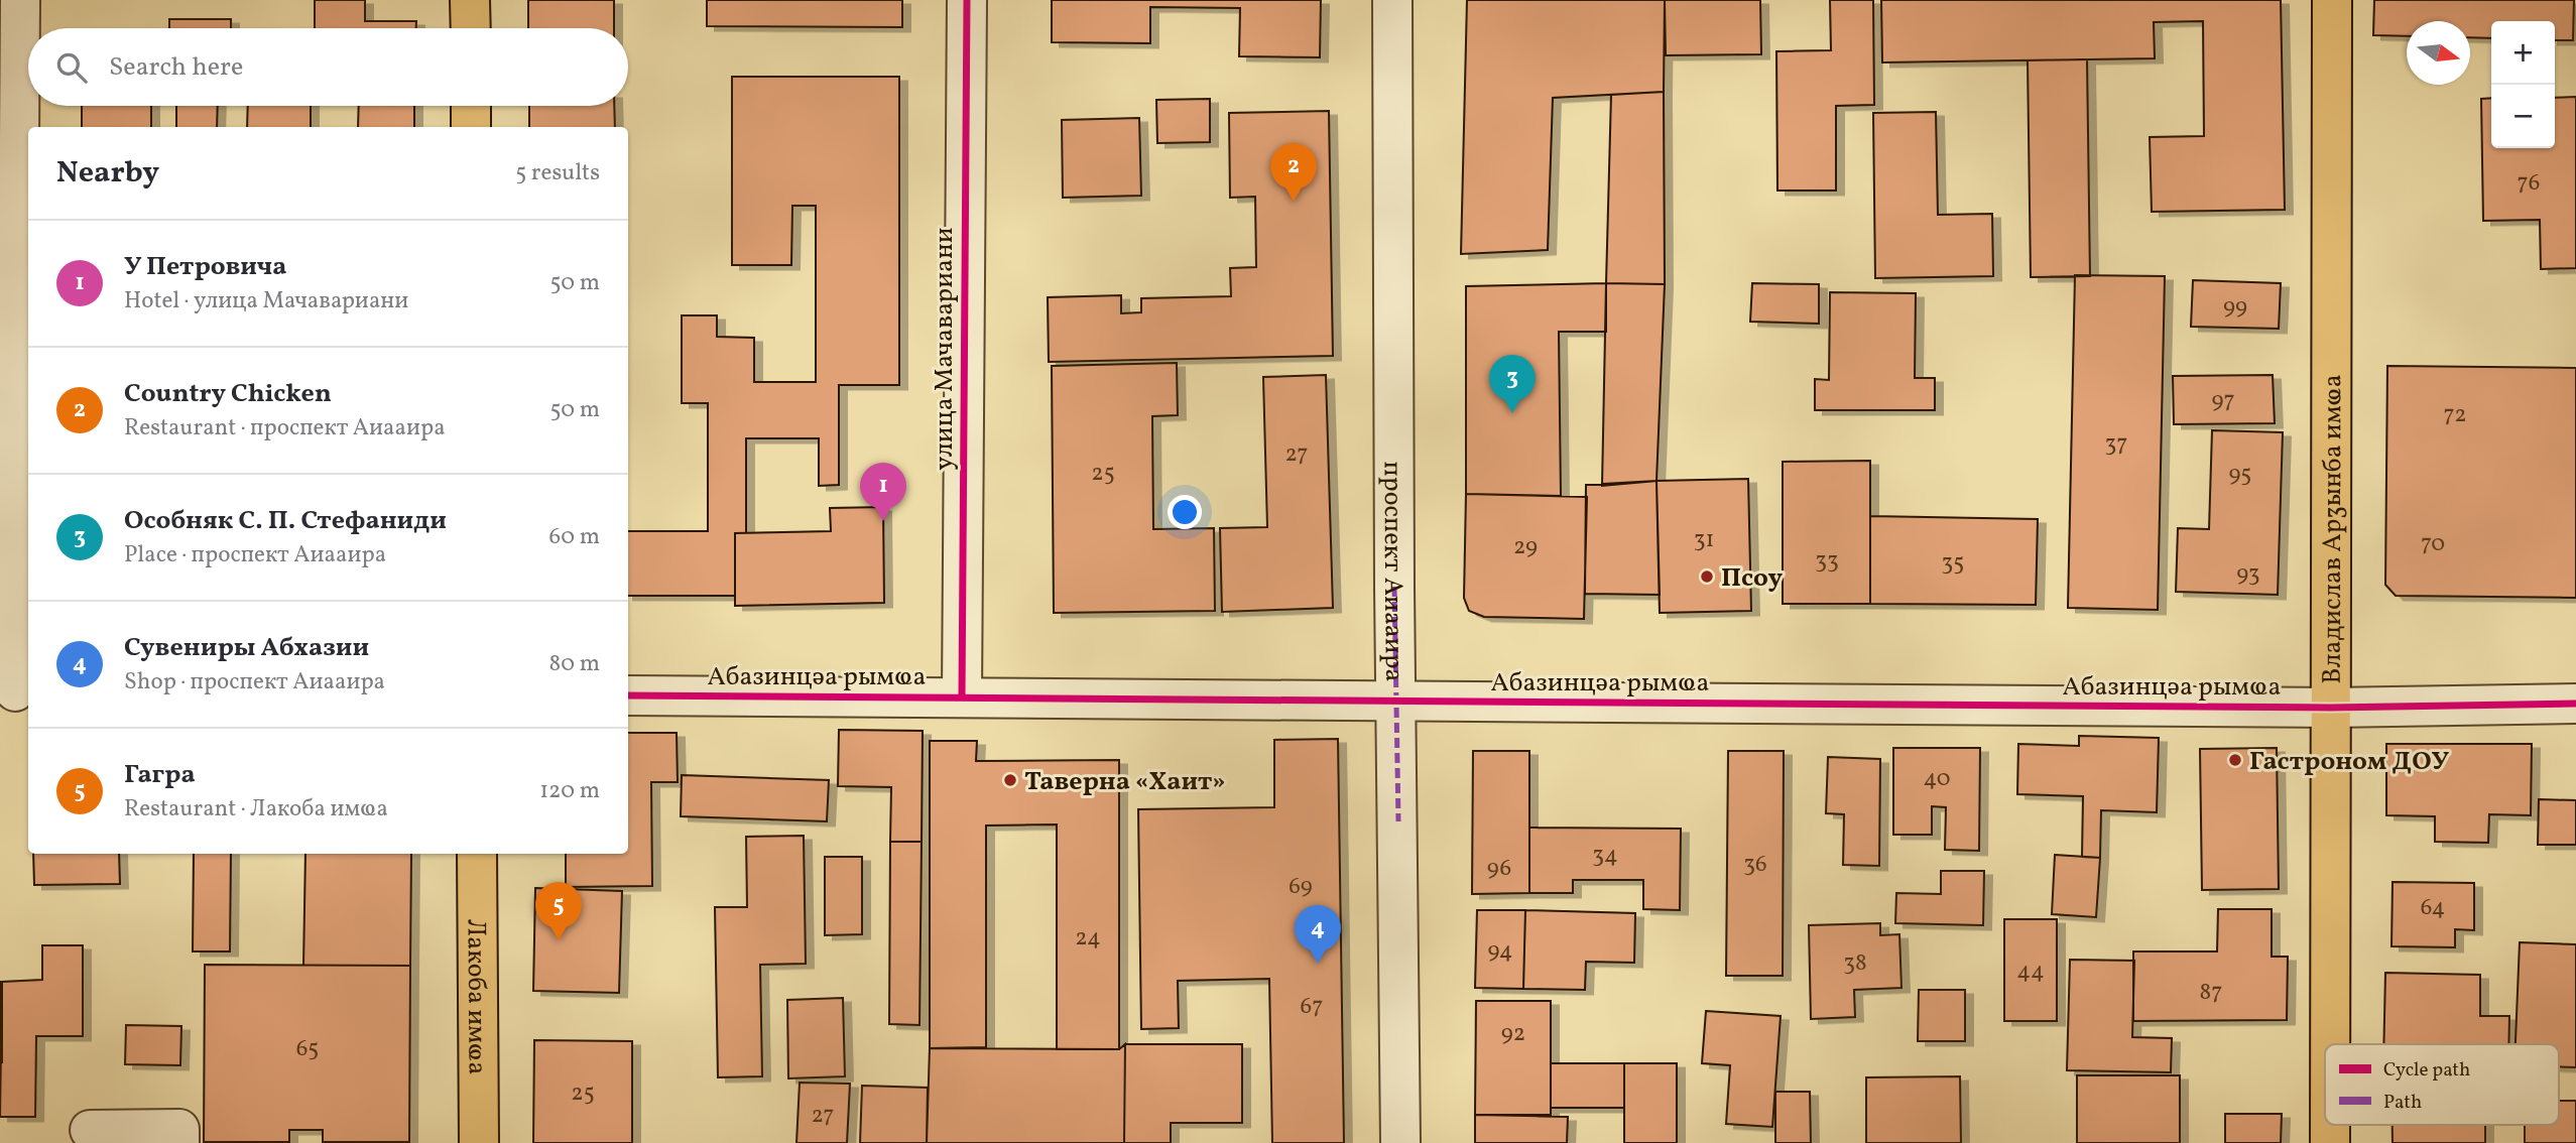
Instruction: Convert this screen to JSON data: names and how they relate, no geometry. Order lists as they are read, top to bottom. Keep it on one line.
{"streets":{"main road":["Владислав Арӡынба имҩа","Лакоба имҩа"],"street":["улица Мачавариани","проспект Аиааира","Абазинцәа рымҩа"]},"crossings":[["улица Мачавариани","Абазинцәа рымҩа"],["Владислав Арӡынба имҩа","Абазинцәа рымҩа"],["проспект Аиааира","Абазинцәа рымҩа"]],"places":["Псоу","Гастроном ДОУ","Таверна «Хаит»"],"house_numbers":["76","99","97","72","37","27","25","95","31","70","29","33","35","93","40","34","36","96","69","64","24","94","38","44","87","67","92","65","25","27"],"legend":["Cycle path","Path"],"north":"right","page":{"map_buttons":["+","−"],"search":"Search here","heading":["Nearby","5 results"],"pins":["2","3","1","5","4"],"list":[{"mark":"1","name":"У Петровича","note":"Hotel · улица Мачавариани","value":"50 m"},{"mark":"2","name":"Country Chicken","note":"Restaurant · проспект Аиааира","value":"50 m"},{"mark":"3","name":"Особняк С. П. Стефаниди","note":"Place · проспект Аиааира","value":"60 m"},{"mark":"4","name":"Сувениры Абхазии","note":"Shop · проспект Аиааира","value":"80 m"},{"mark":"5","name":"Гагра","note":"Restaurant · Лакоба имҩа","value":"120 m"}]}}
